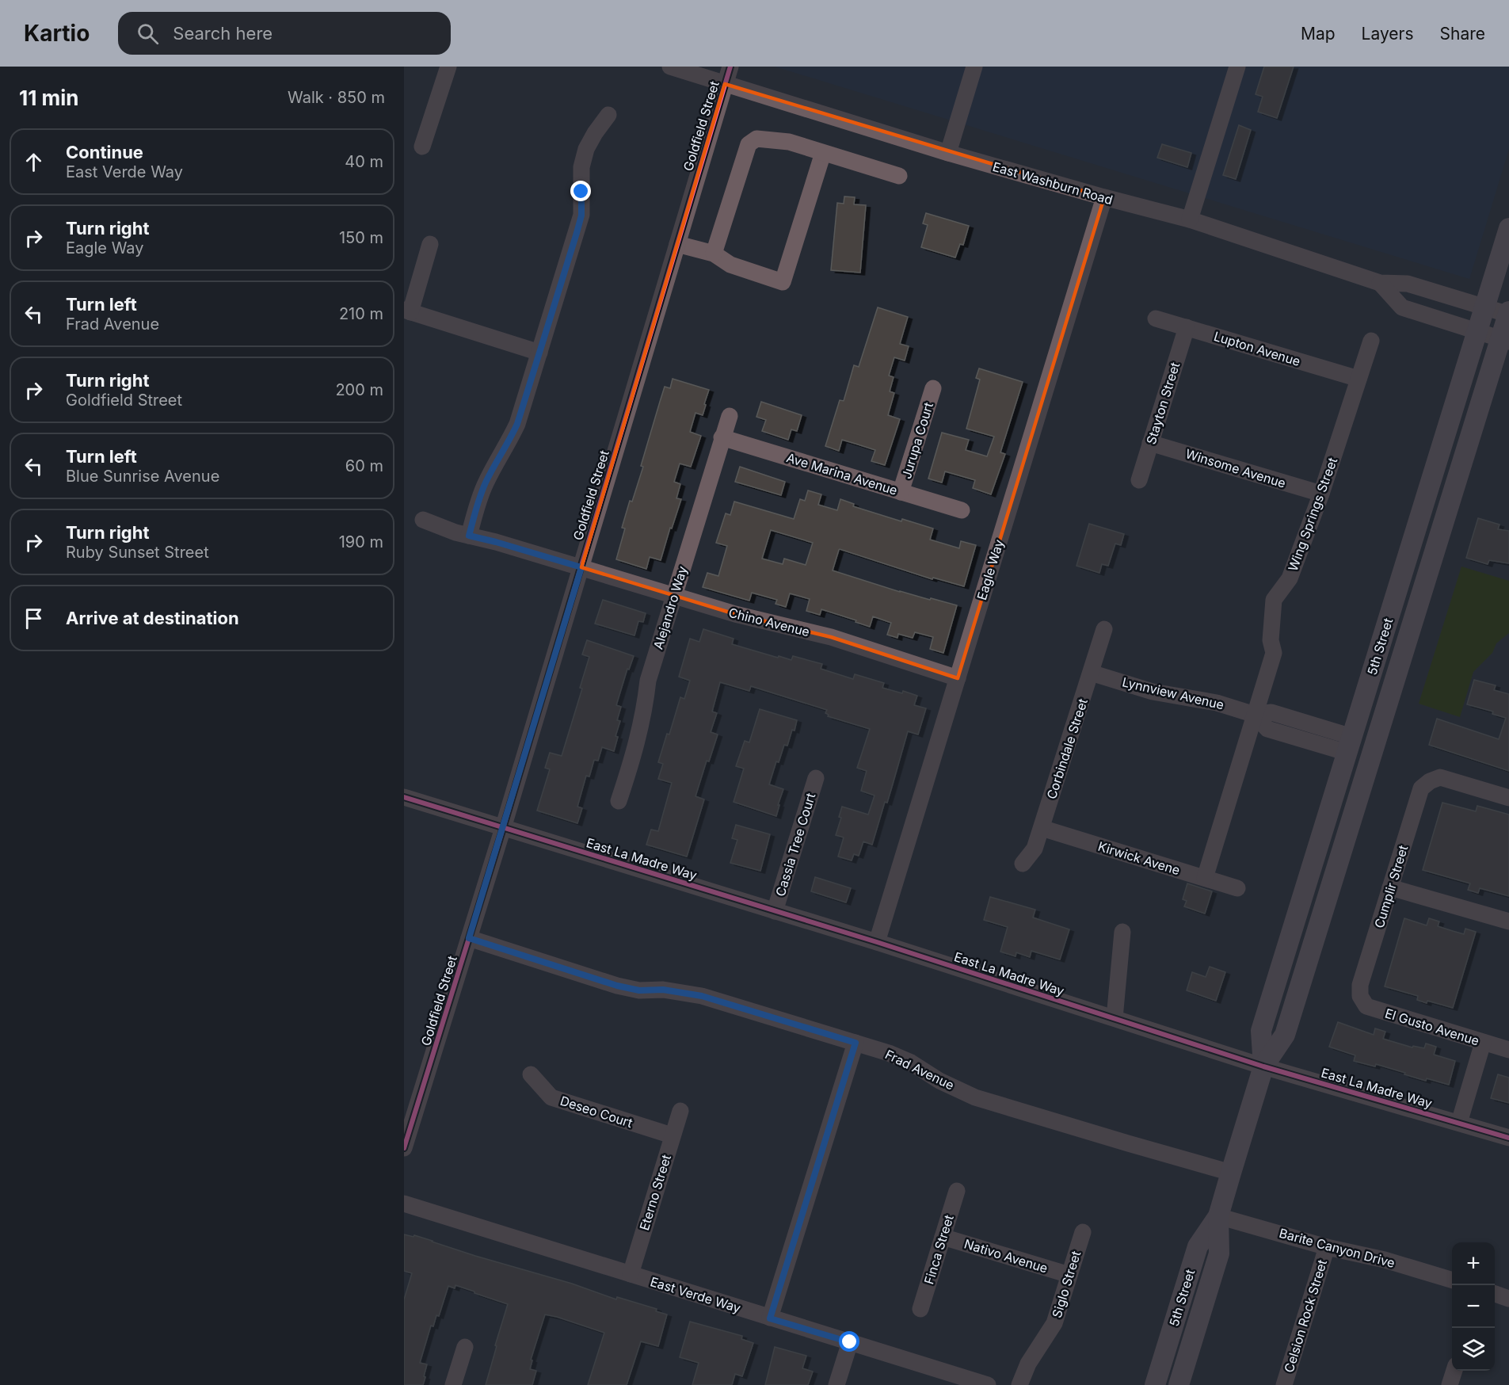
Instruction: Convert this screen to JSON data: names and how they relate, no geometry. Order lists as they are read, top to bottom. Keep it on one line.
{"streets":{"main road":["5th Street"],"street":["Goldfield Street","East Washburn Road","Lupton Avenue","Stayton Street","Jurupa Court","Winsome Avenue","Ave Marina Avenue","Wing Springs Street","Eagle Way","Alejandro Way","Chino Avenue","Lynnview Avenue","Corbindale Street","Cassia Tree Court","Kirwick Avene","East La Madre Way","Cumplir Street","El Gusto Avenue","Frad Avenue","Deseo Court","Eterno Street","Barite Canyon Drive","Finca Street","Nativo Avenue","Siglo Street","East Verde Way","Celsion Rock Street"]},"crossings":[["Goldfield Street","East Washburn Road"],["Goldfield Street","Chino Avenue"],["Goldfield Street","East La Madre Way"],["Goldfield Street","Frad Avenue"],["East Washburn Road","Eagle Way"],["East Washburn Road","5th Street"],["Lupton Avenue","Stayton Street"],["Lupton Avenue","Wing Springs Street"],["Stayton Street","Winsome Avenue"],["Jurupa Court","Ave Marina Avenue"],["Winsome Avenue","Wing Springs Street"],["Ave Marina Avenue","Alejandro Way"],["Wing Springs Street","Lynnview Avenue"],["Wing Springs Street","Kirwick Avene"],["Eagle Way","Chino Avenue"],["Eagle Way","East La Madre Way"],["Alejandro Way","Chino Avenue"],["5th Street","Lynnview Avenue"],["5th Street","East La Madre Way"],["5th Street","Frad Avenue"],["5th Street","Barite Canyon Drive"],["Lynnview Avenue","Corbindale Street"],["Corbindale Street","Kirwick Avene"],["Cassia Tree Court","East La Madre Way"],["Cumplir Street","El Gusto Avenue"],["Deseo Court","Eterno Street"],["Eterno Street","East Verde Way"],["Barite Canyon Drive","Celsion Rock Street"],["Finca Street","Nativo Avenue"],["Nativo Avenue","Siglo Street"]],"page":{"header":"Kartio","search":"Search here","nav":["Map","Layers","Share"],"heading":["11 min","Walk · 850 m"],"list":[["Continue","East Verde Way","40 m"],["Turn right","Eagle Way","150 m"],["Turn left","Frad Avenue","210 m"],["Turn right","Goldfield Street","200 m"],["Turn left","Blue Sunrise Avenue","60 m"],["Turn right","Ruby Sunset Street","190 m"],"Arrive at destination"],"map_buttons":["+","−"]}}
